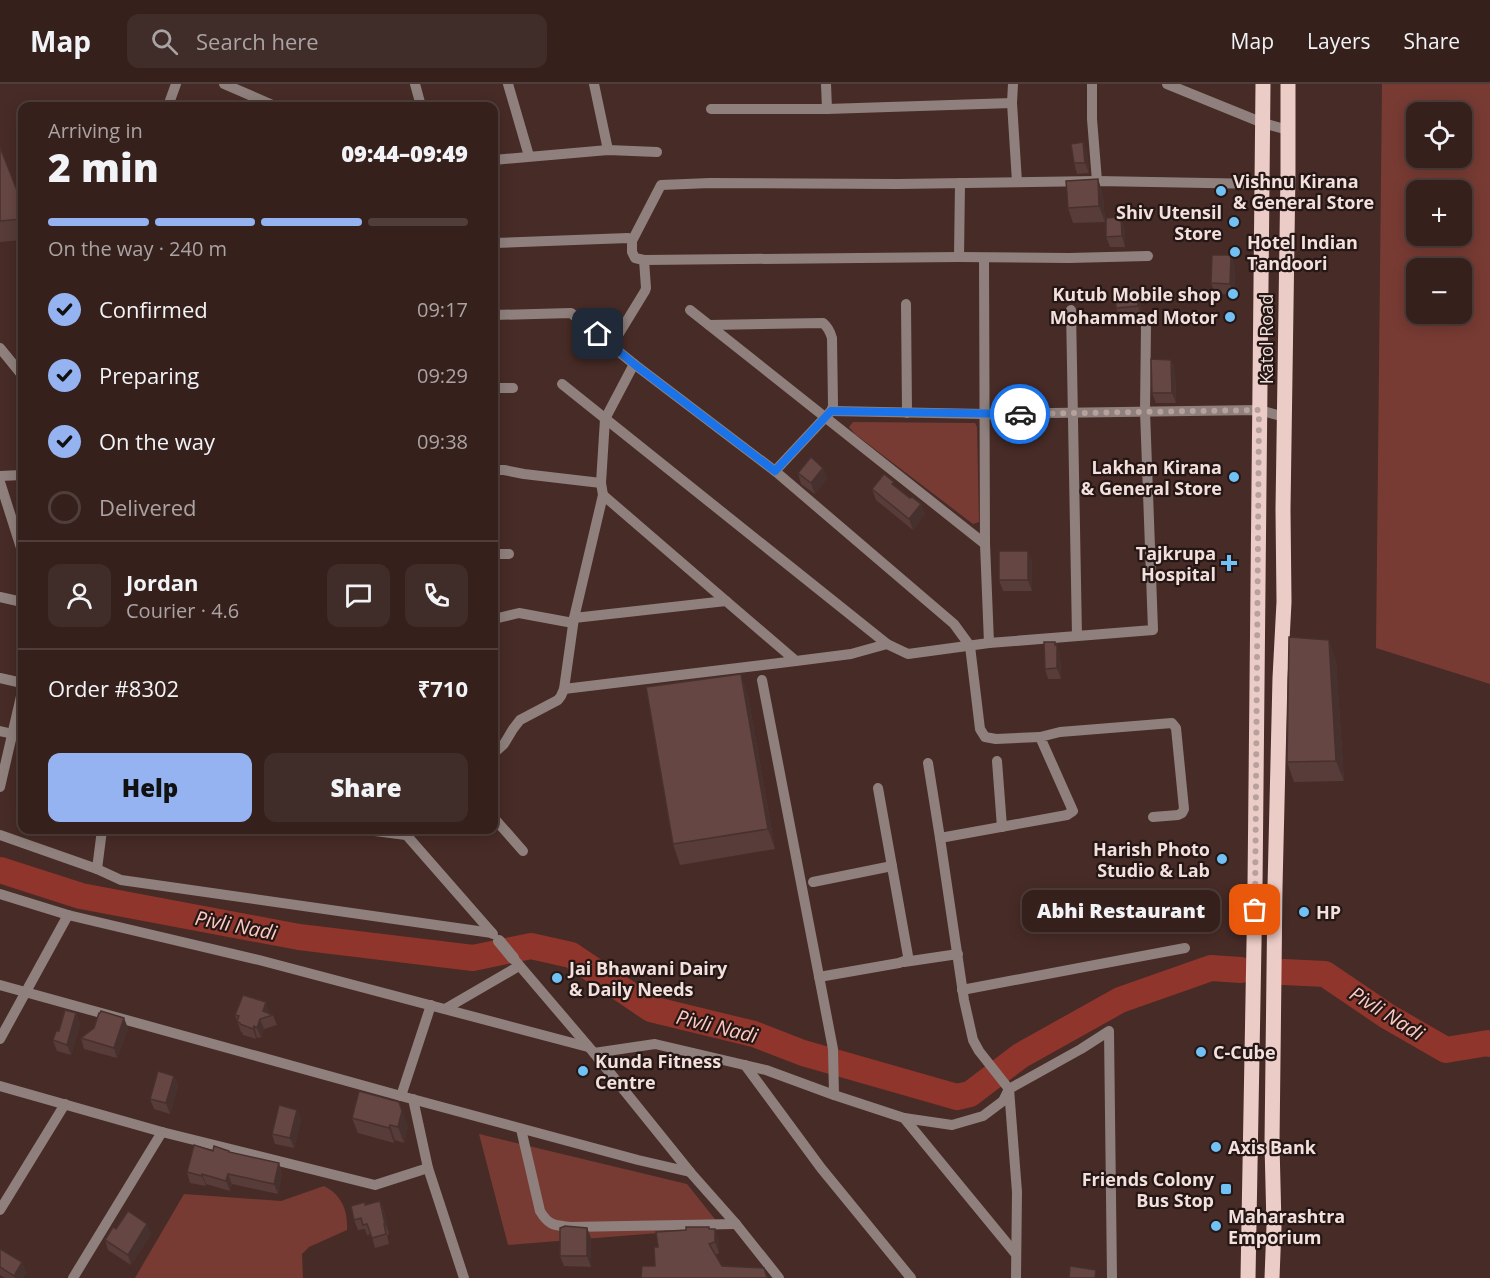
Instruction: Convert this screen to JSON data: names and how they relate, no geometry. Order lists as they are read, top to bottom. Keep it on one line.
{"streets":{"main road":["Katol Road"]},"water":["Pivli Nadi"],"places":{"other":["Vishnu Kirana & General Store","Shiv Utensil Store","Hotel Indian Tandoori","Kutub Mobile shop","Mohammad Motor","Lakhan Kirana & General Store","Harish Photo Studio & Lab","Abhi Restaurant","HP","Jai Bhawani Dairy & Daily Needs","C-Cube","Kunda Fitness Centre","Axis Bank","Maharashtra Emporium"],"health":["Tajkrupa Hospital"],"transit":["Friends Colony Bus Stop"]},"page":{"header":"Map","search":"Search here","nav":["Map","Layers","Share"],"map_buttons":["+","−"],"heading":["2 min","Arriving in","09:44–09:49"],"panel":["Jordan","Courier · 4.6","Order #8302","₹710"],"bar":"On the way · 240 m","list":[["Confirmed","09:17"],["Preparing","09:29"],["On the way","09:38"],"Delivered"],"buttons":["Help","Share"],"bubble":"Abhi Restaurant"}}
